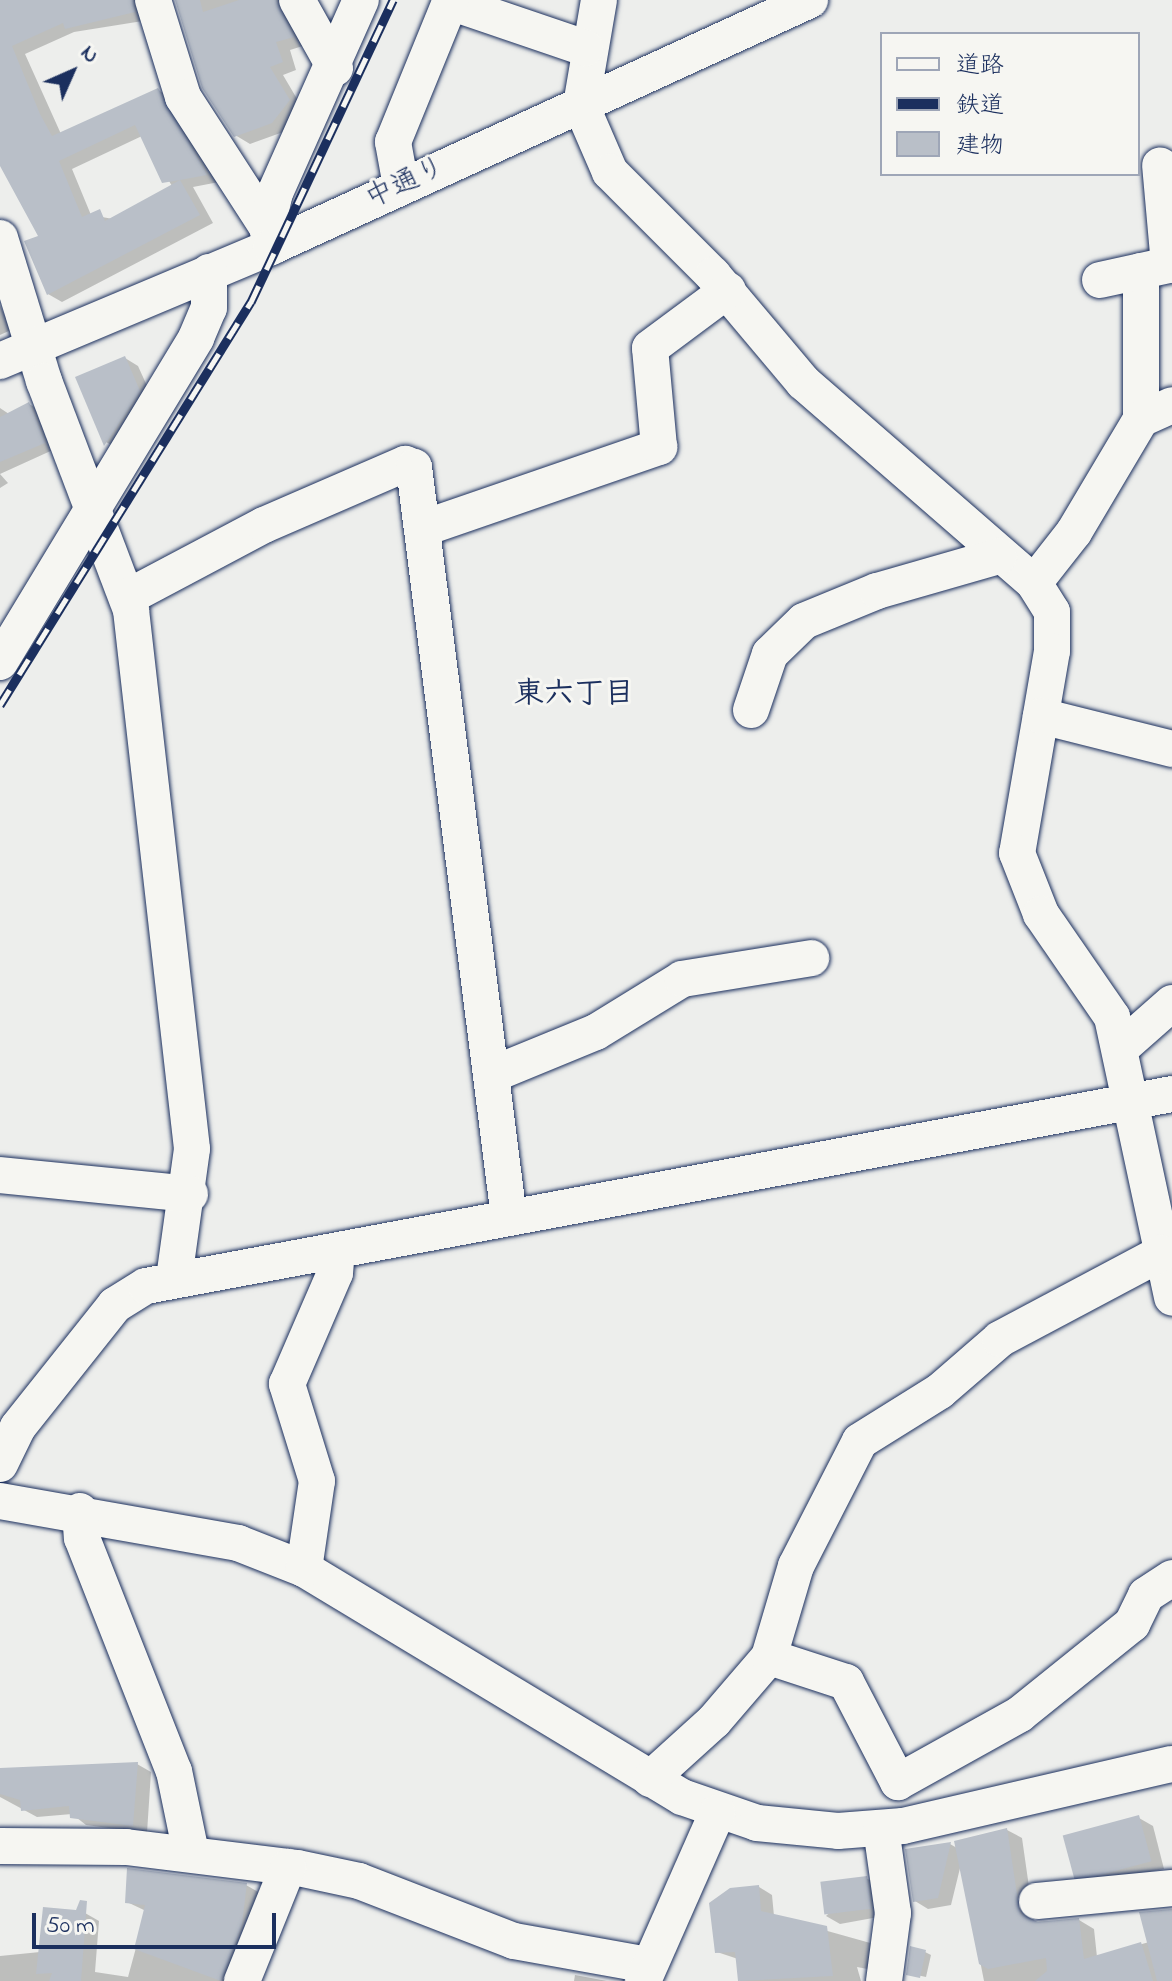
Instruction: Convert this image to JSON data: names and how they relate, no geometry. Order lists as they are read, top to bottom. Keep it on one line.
{"streets":{"street":["中通り"]},"districts":["東六丁目"],"legend":["道路","鉄道","建物"],"scale_bar":"50 m","north":"top right"}
